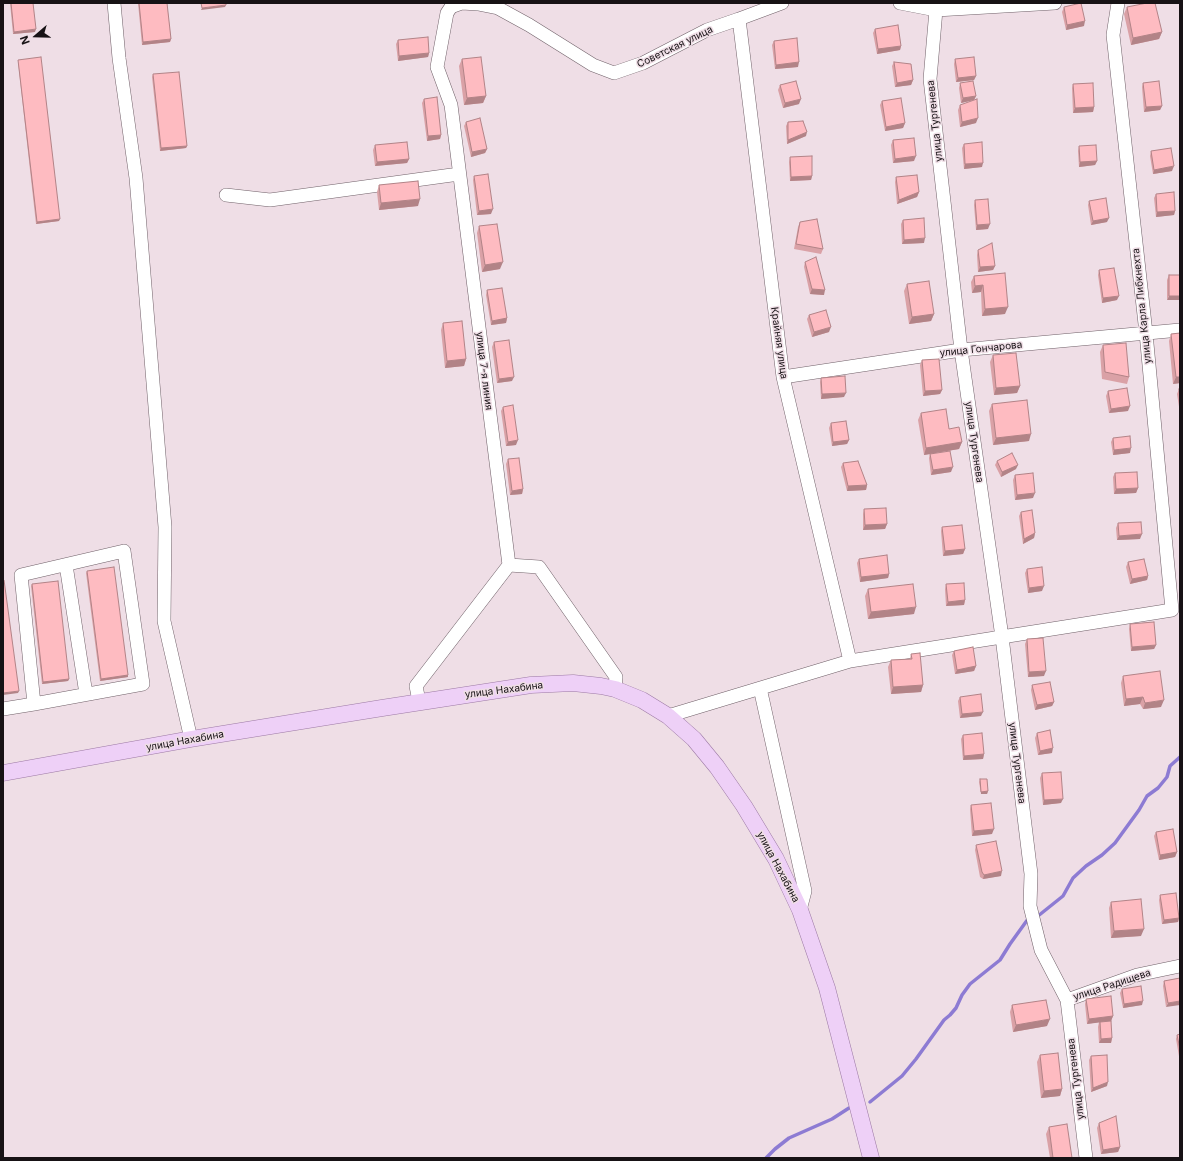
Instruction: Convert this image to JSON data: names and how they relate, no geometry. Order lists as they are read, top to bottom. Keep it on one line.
{"streets":{"main road":["улица Нахабина"],"street":["Советская улица","улица Тургенева","улица Карла Либкнехта","Крайняя улица","улица Гончарова","улица 7-я линия","улица Радищева"]},"crossings":[["Советская улица","Крайняя улица"],["Советская улица","улица 7-я линия"],["улица Тургенева","улица Карла Либкнехта"],["улица Тургенева","улица Гончарова"],["улица Тургенева","улица Радищева"],["улица Карла Либкнехта","улица Гончарова"],["Крайняя улица","улица Гончарова"]],"north":"left"}
